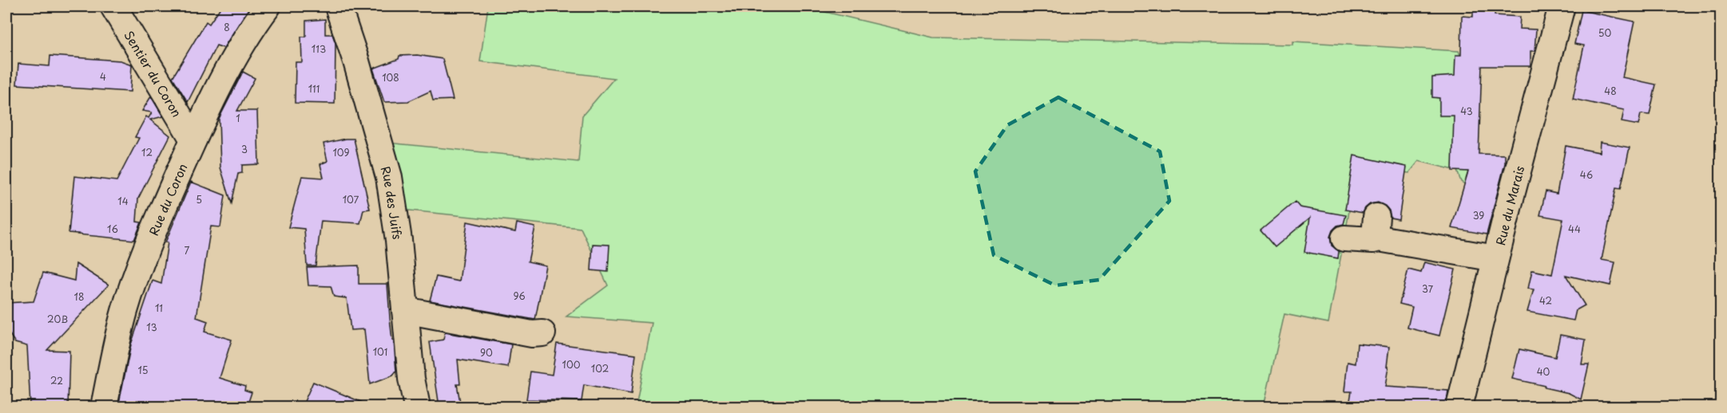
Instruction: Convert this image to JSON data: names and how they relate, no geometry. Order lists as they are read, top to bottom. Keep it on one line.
{"streets":{"street":["Sentier du Coron","Rue du Coron","Rue des Juifs","Rue du Marais"]},"crossings":[["Sentier du Coron","Rue du Coron"]],"house_numbers":["8","50","113","4","108","111","48","43","1","3","12","109","46","5","107","14","39","16","44","7","37","96","18","42","11","20B","13","101","90","100","102","15","40","22"]}
